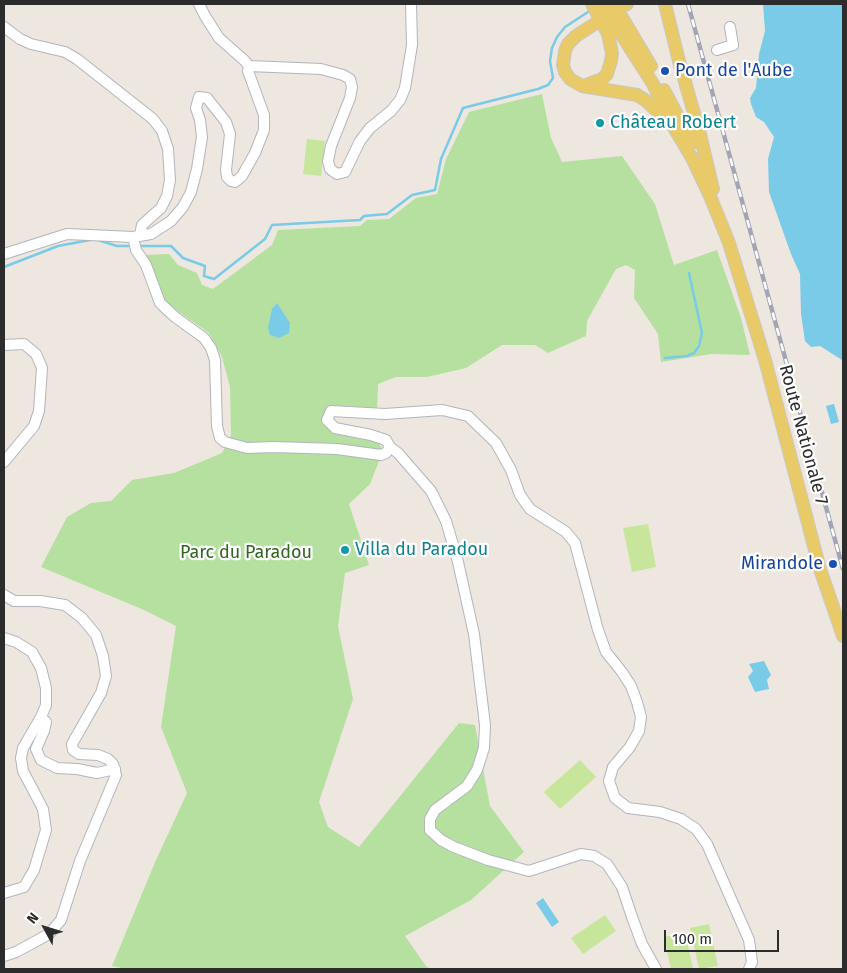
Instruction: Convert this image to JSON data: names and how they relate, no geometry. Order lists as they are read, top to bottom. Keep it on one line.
{"streets":{"main road":["Route Nationale 7"]},"parks":["Parc du Paradou"],"places":["Pont de l'Aube","Château Robert","Villa du Paradou","Mirandole"],"scale_bar":"100 m","north":"top left"}
